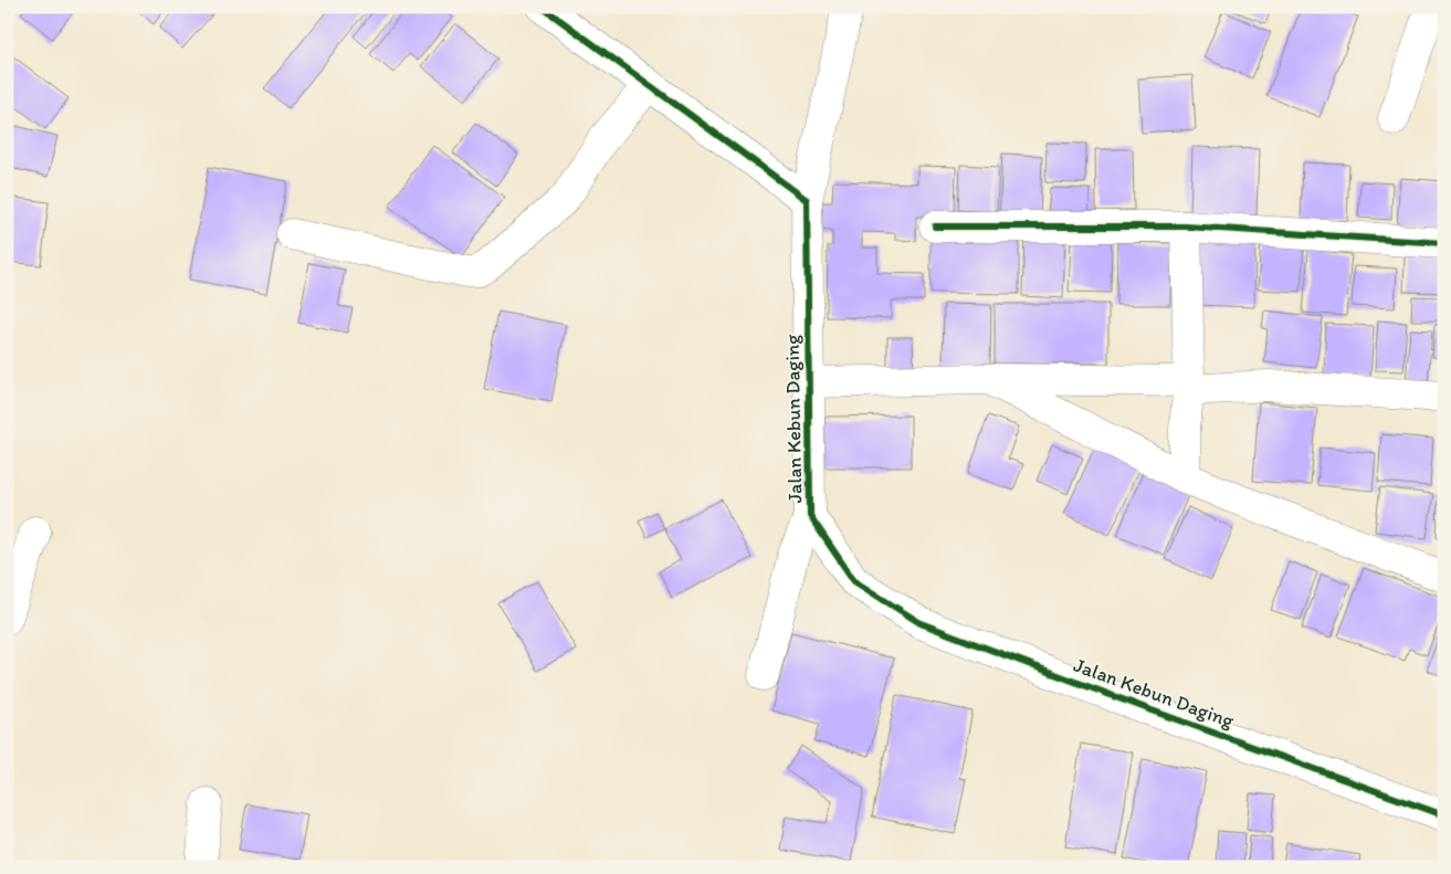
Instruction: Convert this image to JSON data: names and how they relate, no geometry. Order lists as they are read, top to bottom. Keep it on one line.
{"streets":{"street":["Jalan Kebun Daging"]}}
